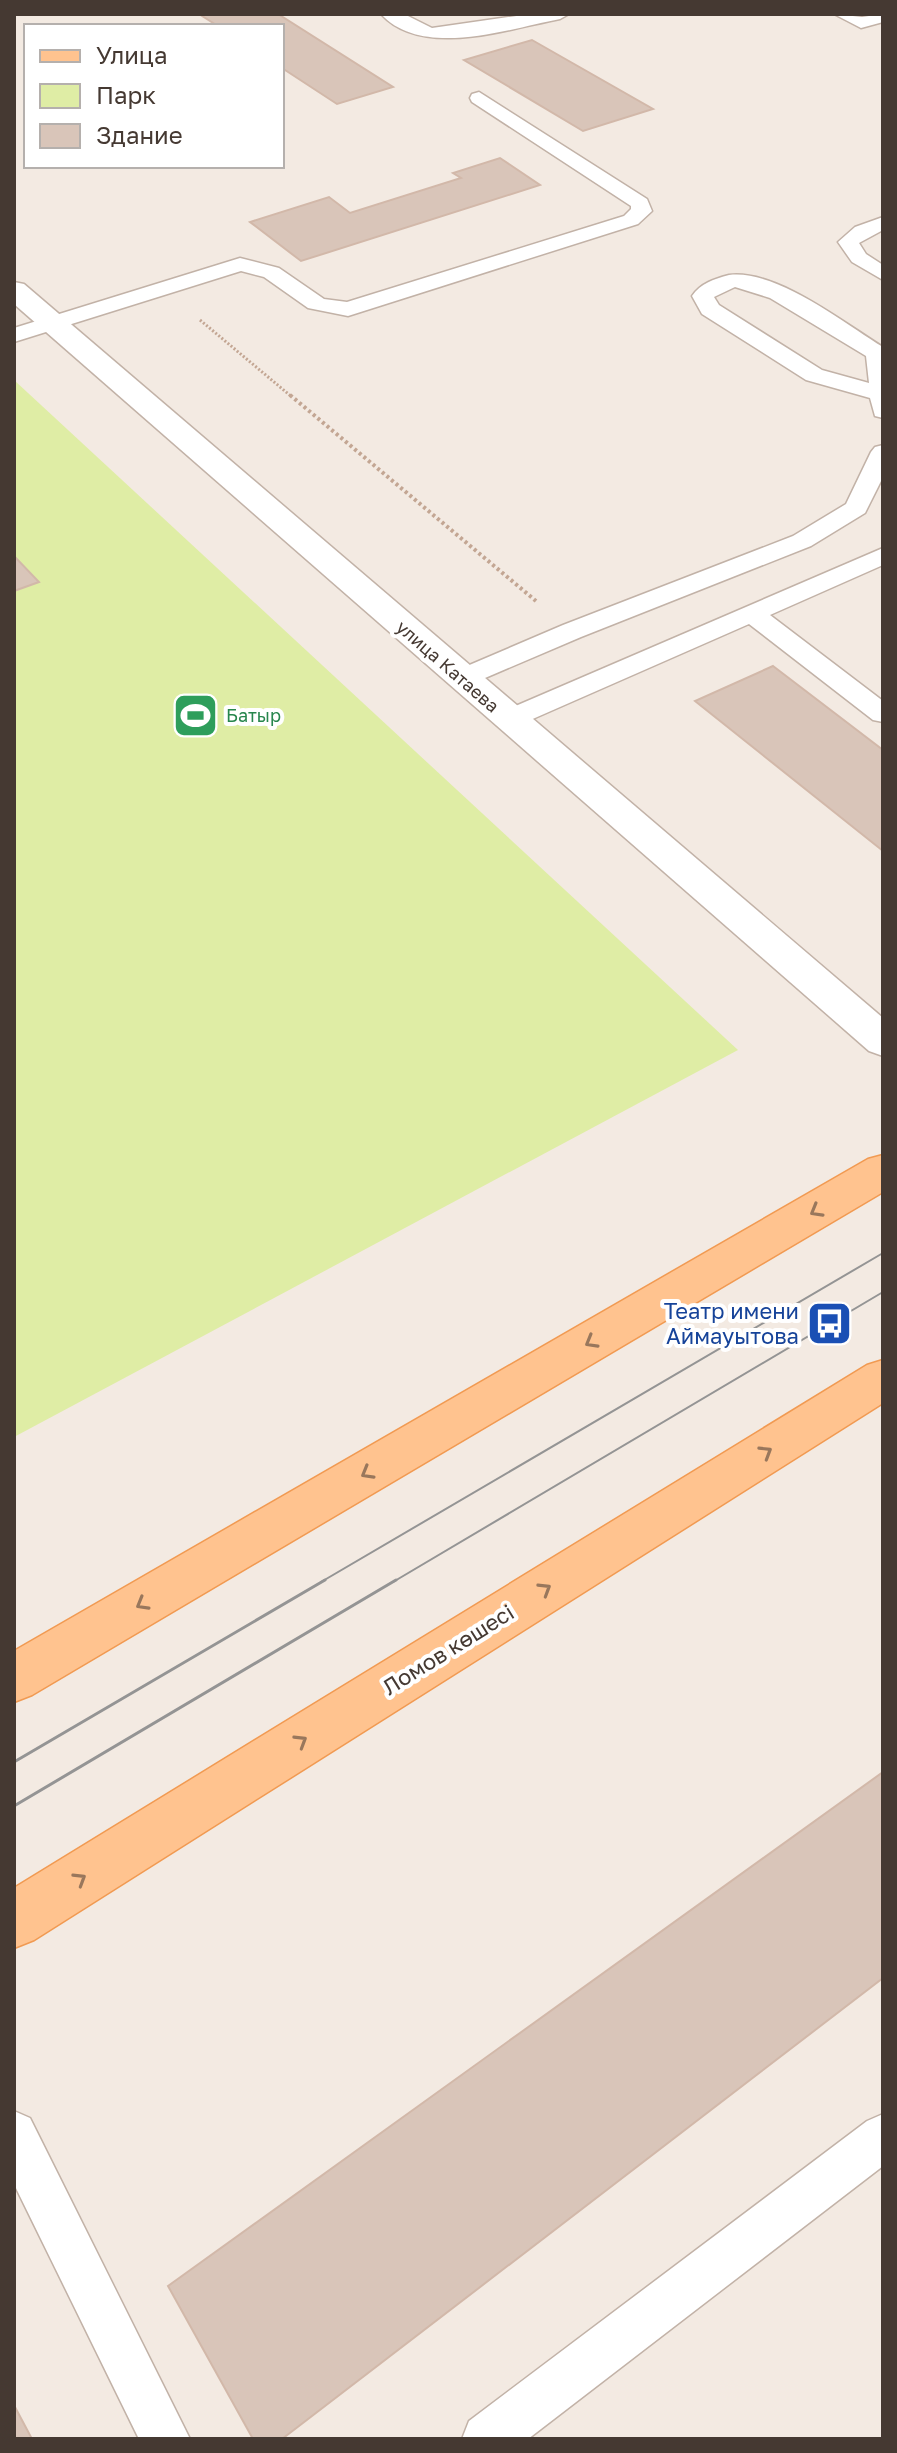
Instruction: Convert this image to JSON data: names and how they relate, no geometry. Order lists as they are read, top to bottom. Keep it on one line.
{"streets":{"main road":["Ломов көшесі"],"street":["улица Катаева"]},"places":{"sports":["Батыр"],"bus stop":["Театр имени Аймауытова"]},"legend":["Улица","Парк","Здание"]}
